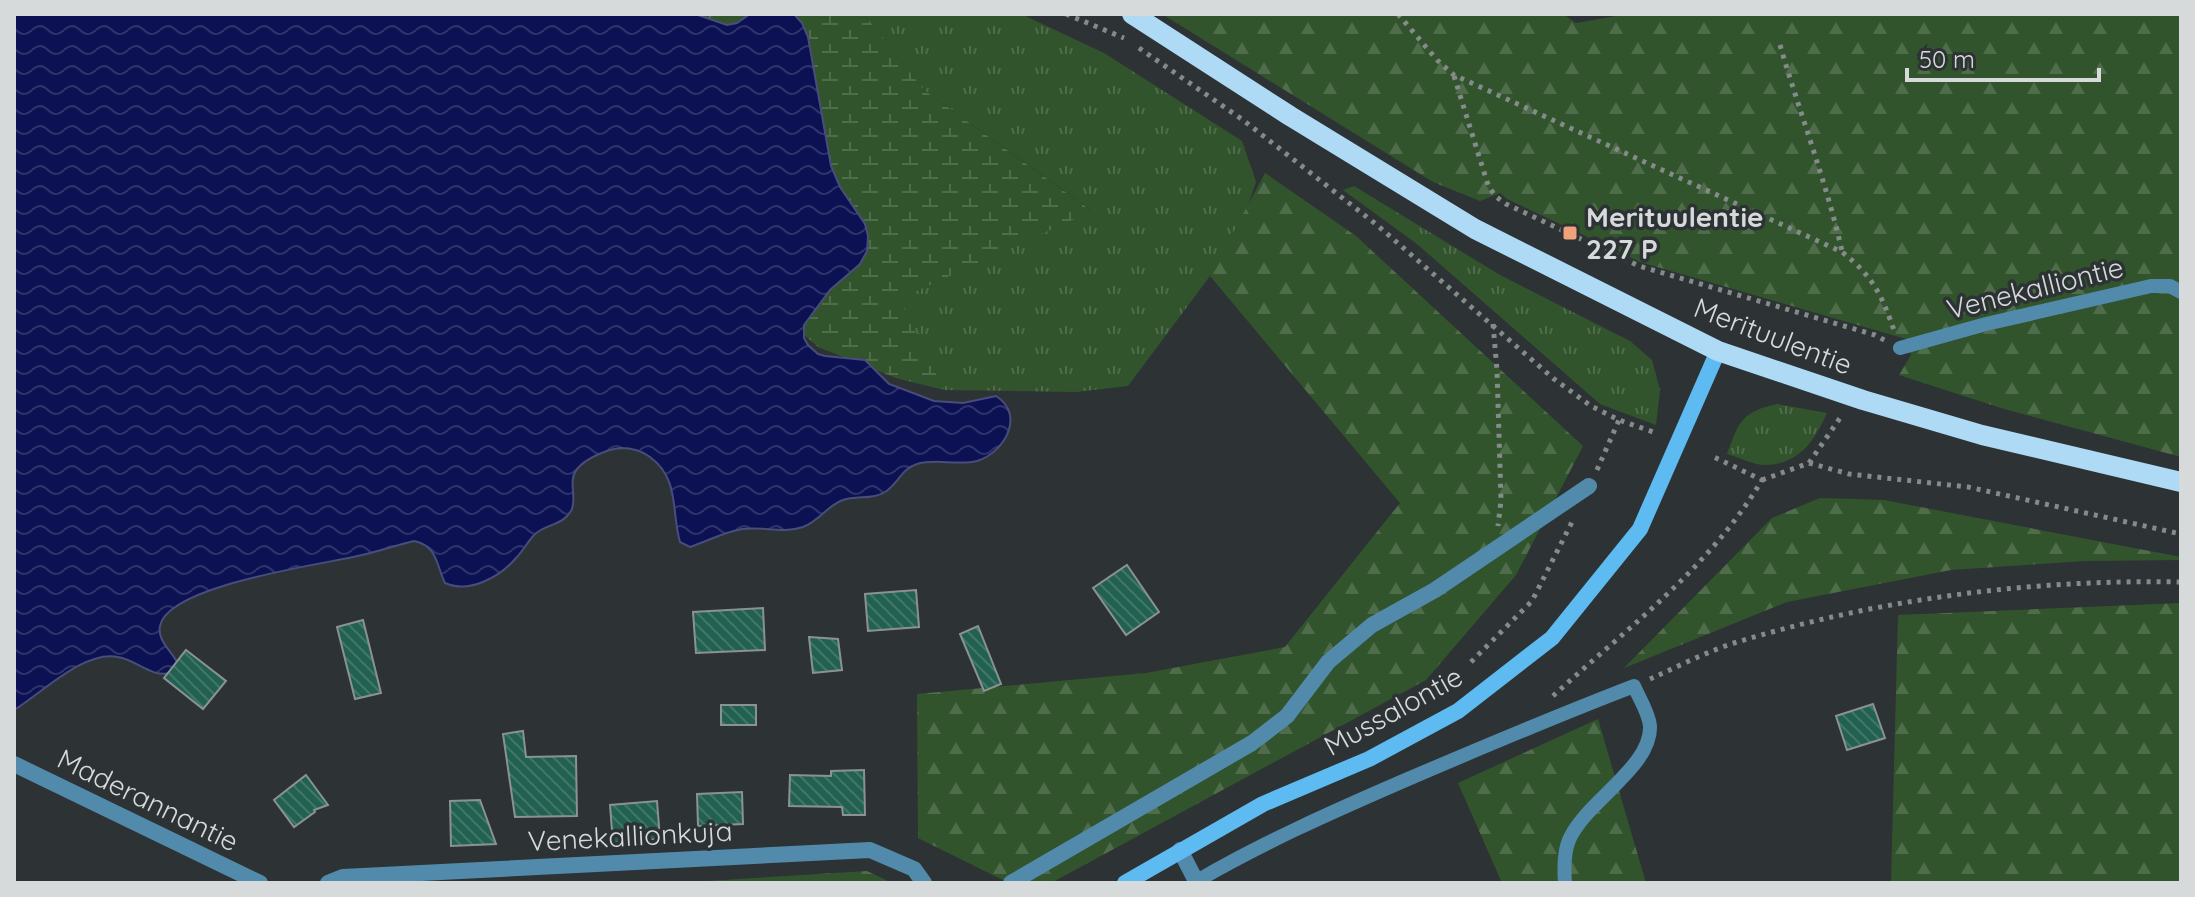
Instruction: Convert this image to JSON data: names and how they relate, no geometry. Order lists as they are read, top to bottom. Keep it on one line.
{"streets":{"main road":["Merituulentie","Mussalontie"],"street":["Maderannantie","Venekallionkuja"],"lane":["Venekalliontie"]},"crossings":[["Merituulentie","Mussalontie"]],"places":{"transit":["Merituulentie 227 P"]},"scale_bar":"50 m"}
